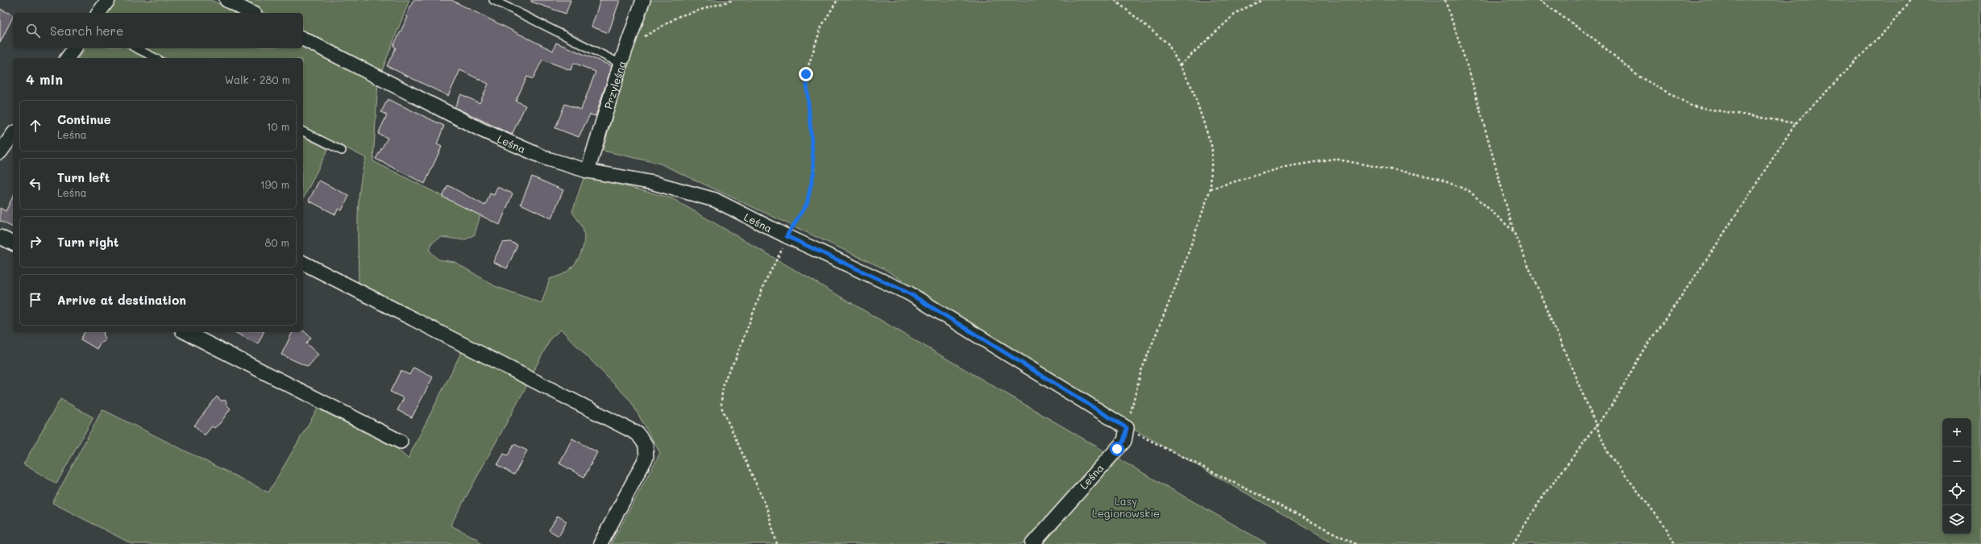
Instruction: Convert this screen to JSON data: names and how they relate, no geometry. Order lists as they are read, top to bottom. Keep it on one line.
{"streets":{"street":["Przyleśna","Leśna"]},"crossings":[["Przyleśna","Leśna"]],"parks":["Lasy Legionowskie"],"page":{"search":"Search here","heading":["4 min","Walk · 280 m"],"list":[["Continue","Leśna","10 m"],["Turn left","Leśna","190 m"],["Turn right","80 m"],"Arrive at destination"],"map_buttons":["+","−"]}}
